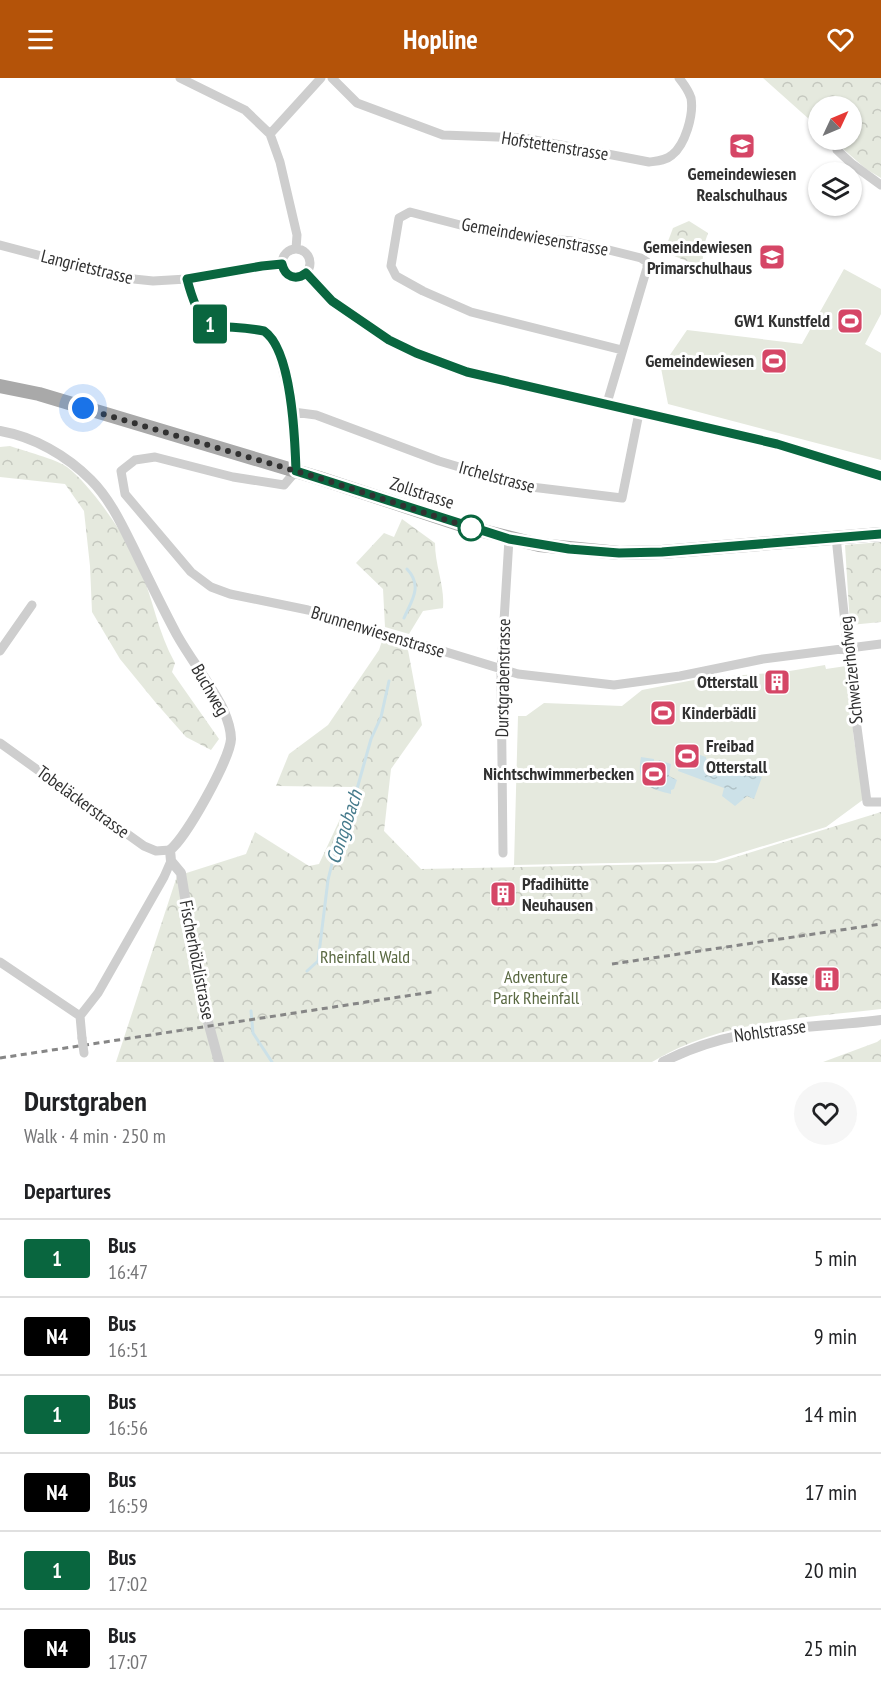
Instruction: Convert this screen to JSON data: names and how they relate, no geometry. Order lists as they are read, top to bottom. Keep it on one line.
{"streets":{"main road":["Zollstrasse"],"street":["Hofstettenstrasse","Gemeindewiesenstrasse","Langrietstrasse","Irchelstrasse","Brunnenwiesenstrasse","Schweizerhofweg","Durstgrabenstrasse","Buchweg","Tobeläckerstrasse","Fischerhölzlistrasse","Nohlstrasse"]},"crossings":[["Zollstrasse","Brunnenwiesenstrasse"],["Zollstrasse","Schweizerhofweg"],["Zollstrasse","Durstgrabenstrasse"],["Brunnenwiesenstrasse","Schweizerhofweg"],["Brunnenwiesenstrasse","Durstgrabenstrasse"],["Buchweg","Tobeläckerstrasse"],["Buchweg","Fischerhölzlistrasse"],["Tobeläckerstrasse","Fischerhölzlistrasse"]],"water":["Congobach"],"parks":["Rheinfall Wald","Adventure Park Rheinfall"],"places":{"school or university":["Gemeindewiesen Realschulhaus","Gemeindewiesen Primarschulhaus"],"sports":["GW1 Kunstfeld","Gemeindewiesen","Kinderbädli","Freibad Otterstall","Nichtschwimmerbecken"],"building":["Otterstall","Pfadihütte Neuhausen","Kasse"]},"lines":["bus line 1"],"north":"top right","page":{"header":"Hopline","on_map":"1","heading":[["Durstgraben","Walk · 4 min · 250 m"],"Departures"],"list":[{"mark":"1","name":"Bus","note":"16:47","value":"5 min"},{"mark":"N4","name":"Bus","note":"16:51","value":"9 min"},{"mark":"1","name":"Bus","note":"16:56","value":"14 min"},{"mark":"N4","name":"Bus","note":"16:59","value":"17 min"},{"mark":"1","name":"Bus","note":"17:02","value":"20 min"},{"mark":"N4","name":"Bus","note":"17:07","value":"25 min"}]}}
